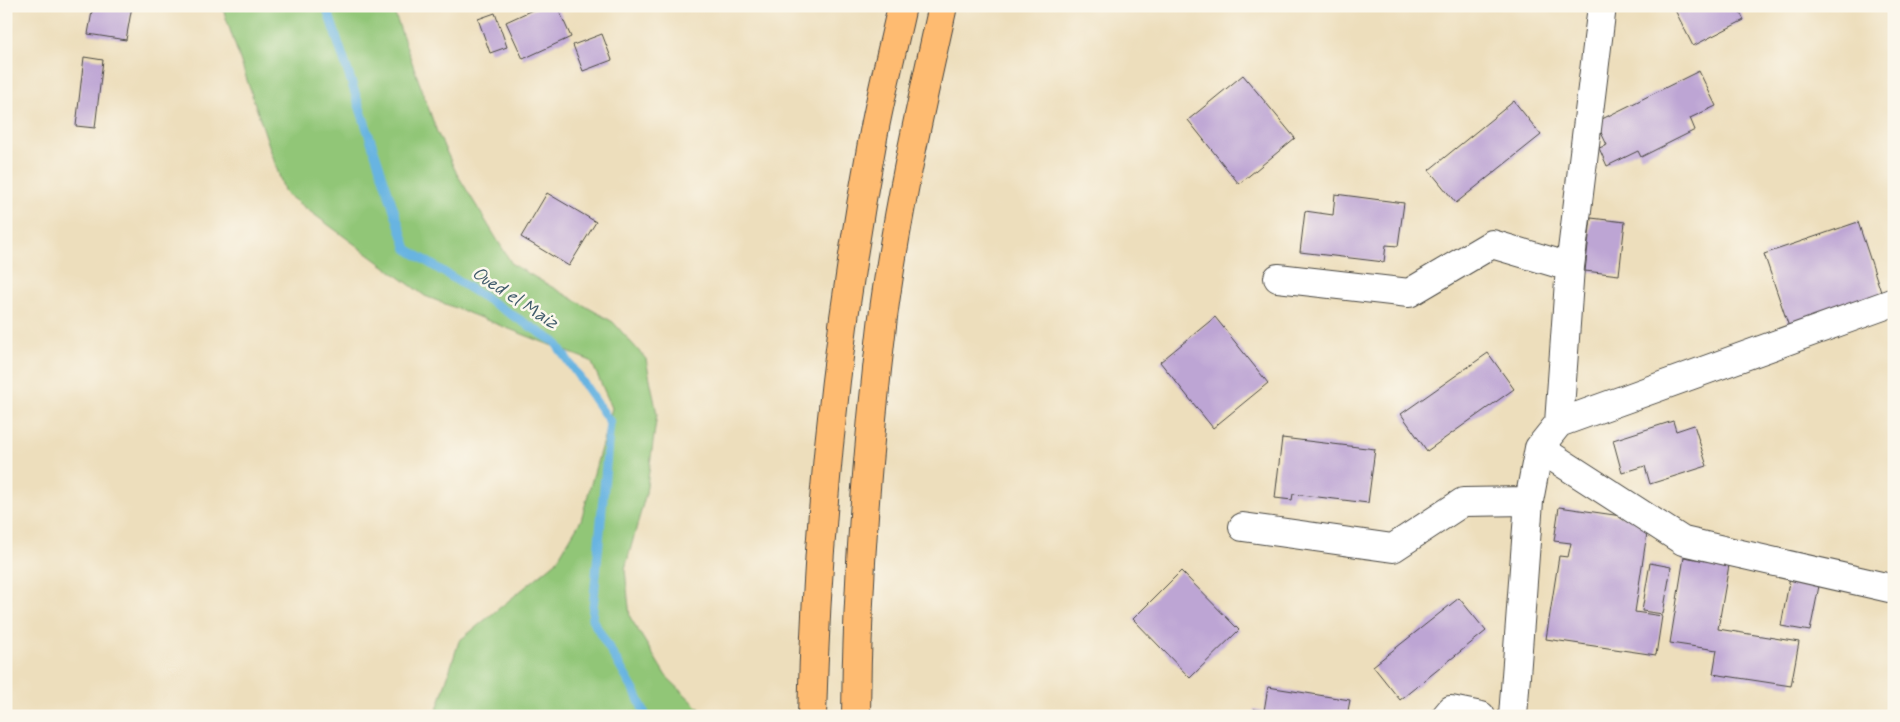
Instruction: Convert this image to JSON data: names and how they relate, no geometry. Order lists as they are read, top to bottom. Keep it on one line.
{"water":["Oued el Maiz"]}
